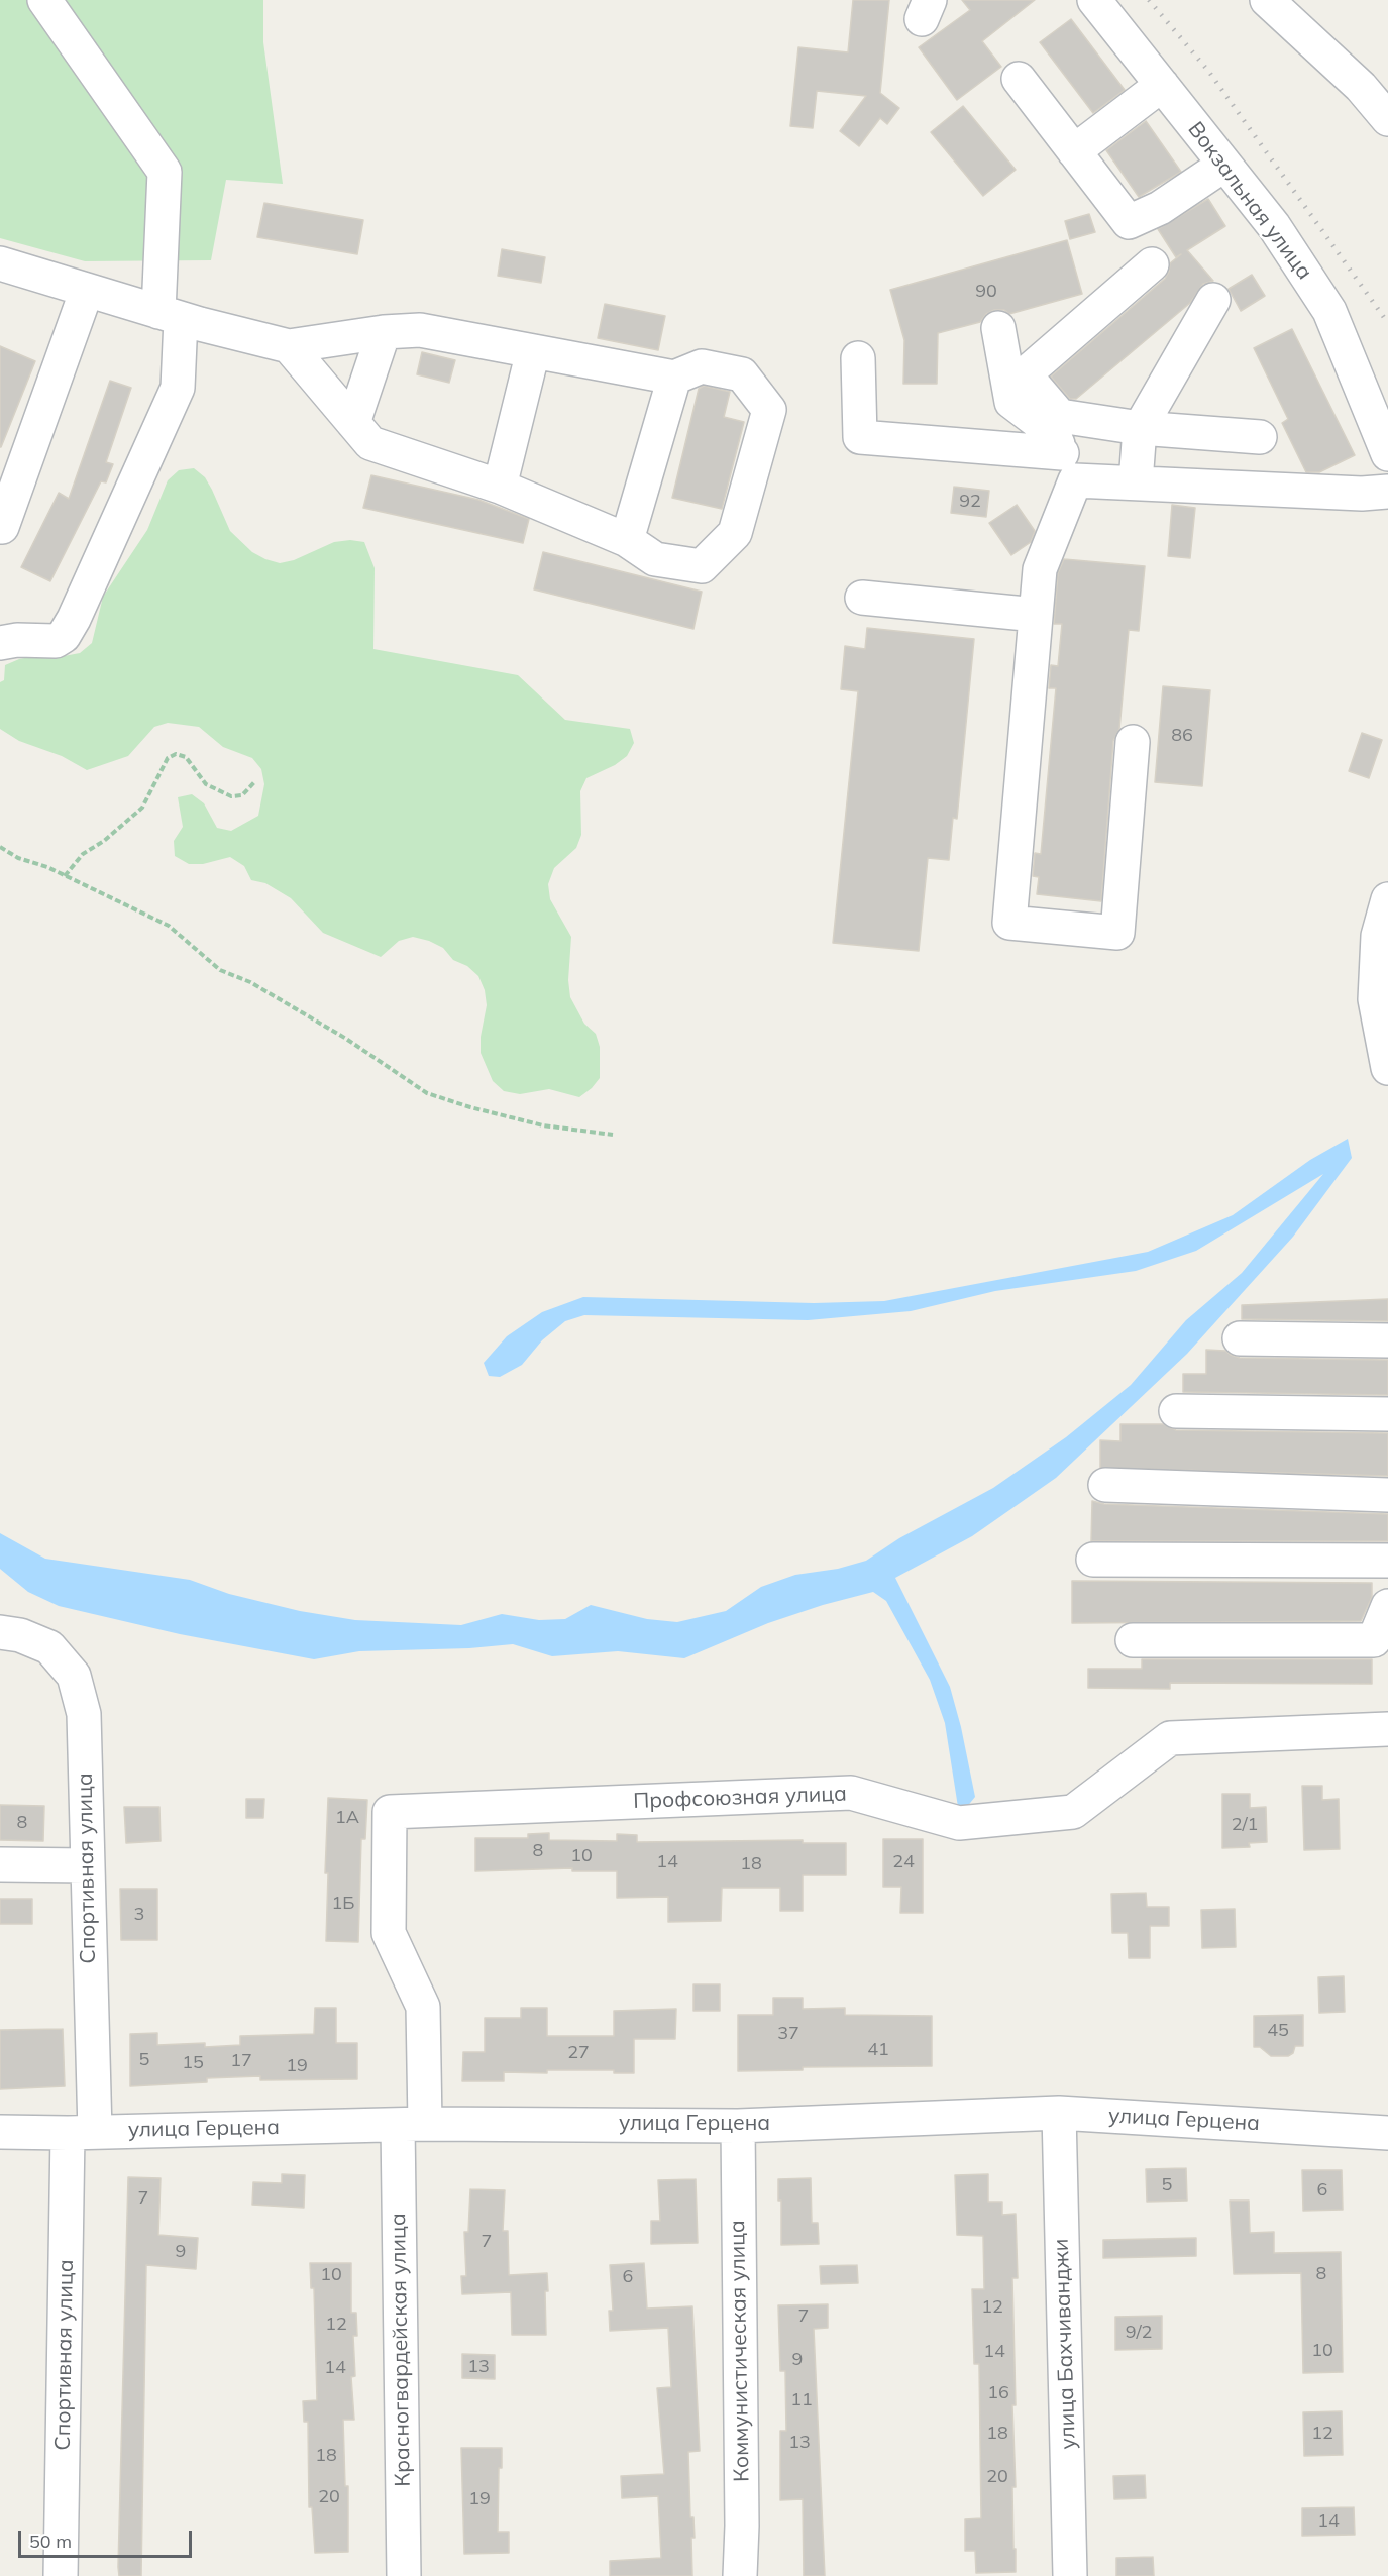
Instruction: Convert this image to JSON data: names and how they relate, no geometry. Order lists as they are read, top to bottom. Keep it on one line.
{"streets":{"street":["Вокзальная улица","Профсоюзная улица","Спортивная улица","улица Герцена","улица Бахчиванджи","Красногвардейская улица","Коммунистическая улица"]},"crossings":[["Профсоюзная улица","Красногвардейская улица"],["Спортивная улица","улица Герцена"],["улица Герцена","улица Бахчиванджи"],["улица Герцена","Красногвардейская улица"],["улица Герцена","Коммунистическая улица"]],"house_numbers":["90","92","86","1А","8","2/1","8","10","14","24","18","1Б","3","45","37","41","27","5","17","15","19","5","6","7","7","9","8","10","6","12","7","12","9/2","10","14","9","13","14","16","11","18","12","13","18","20","20","19","14"],"scale_bar":"50 m"}
